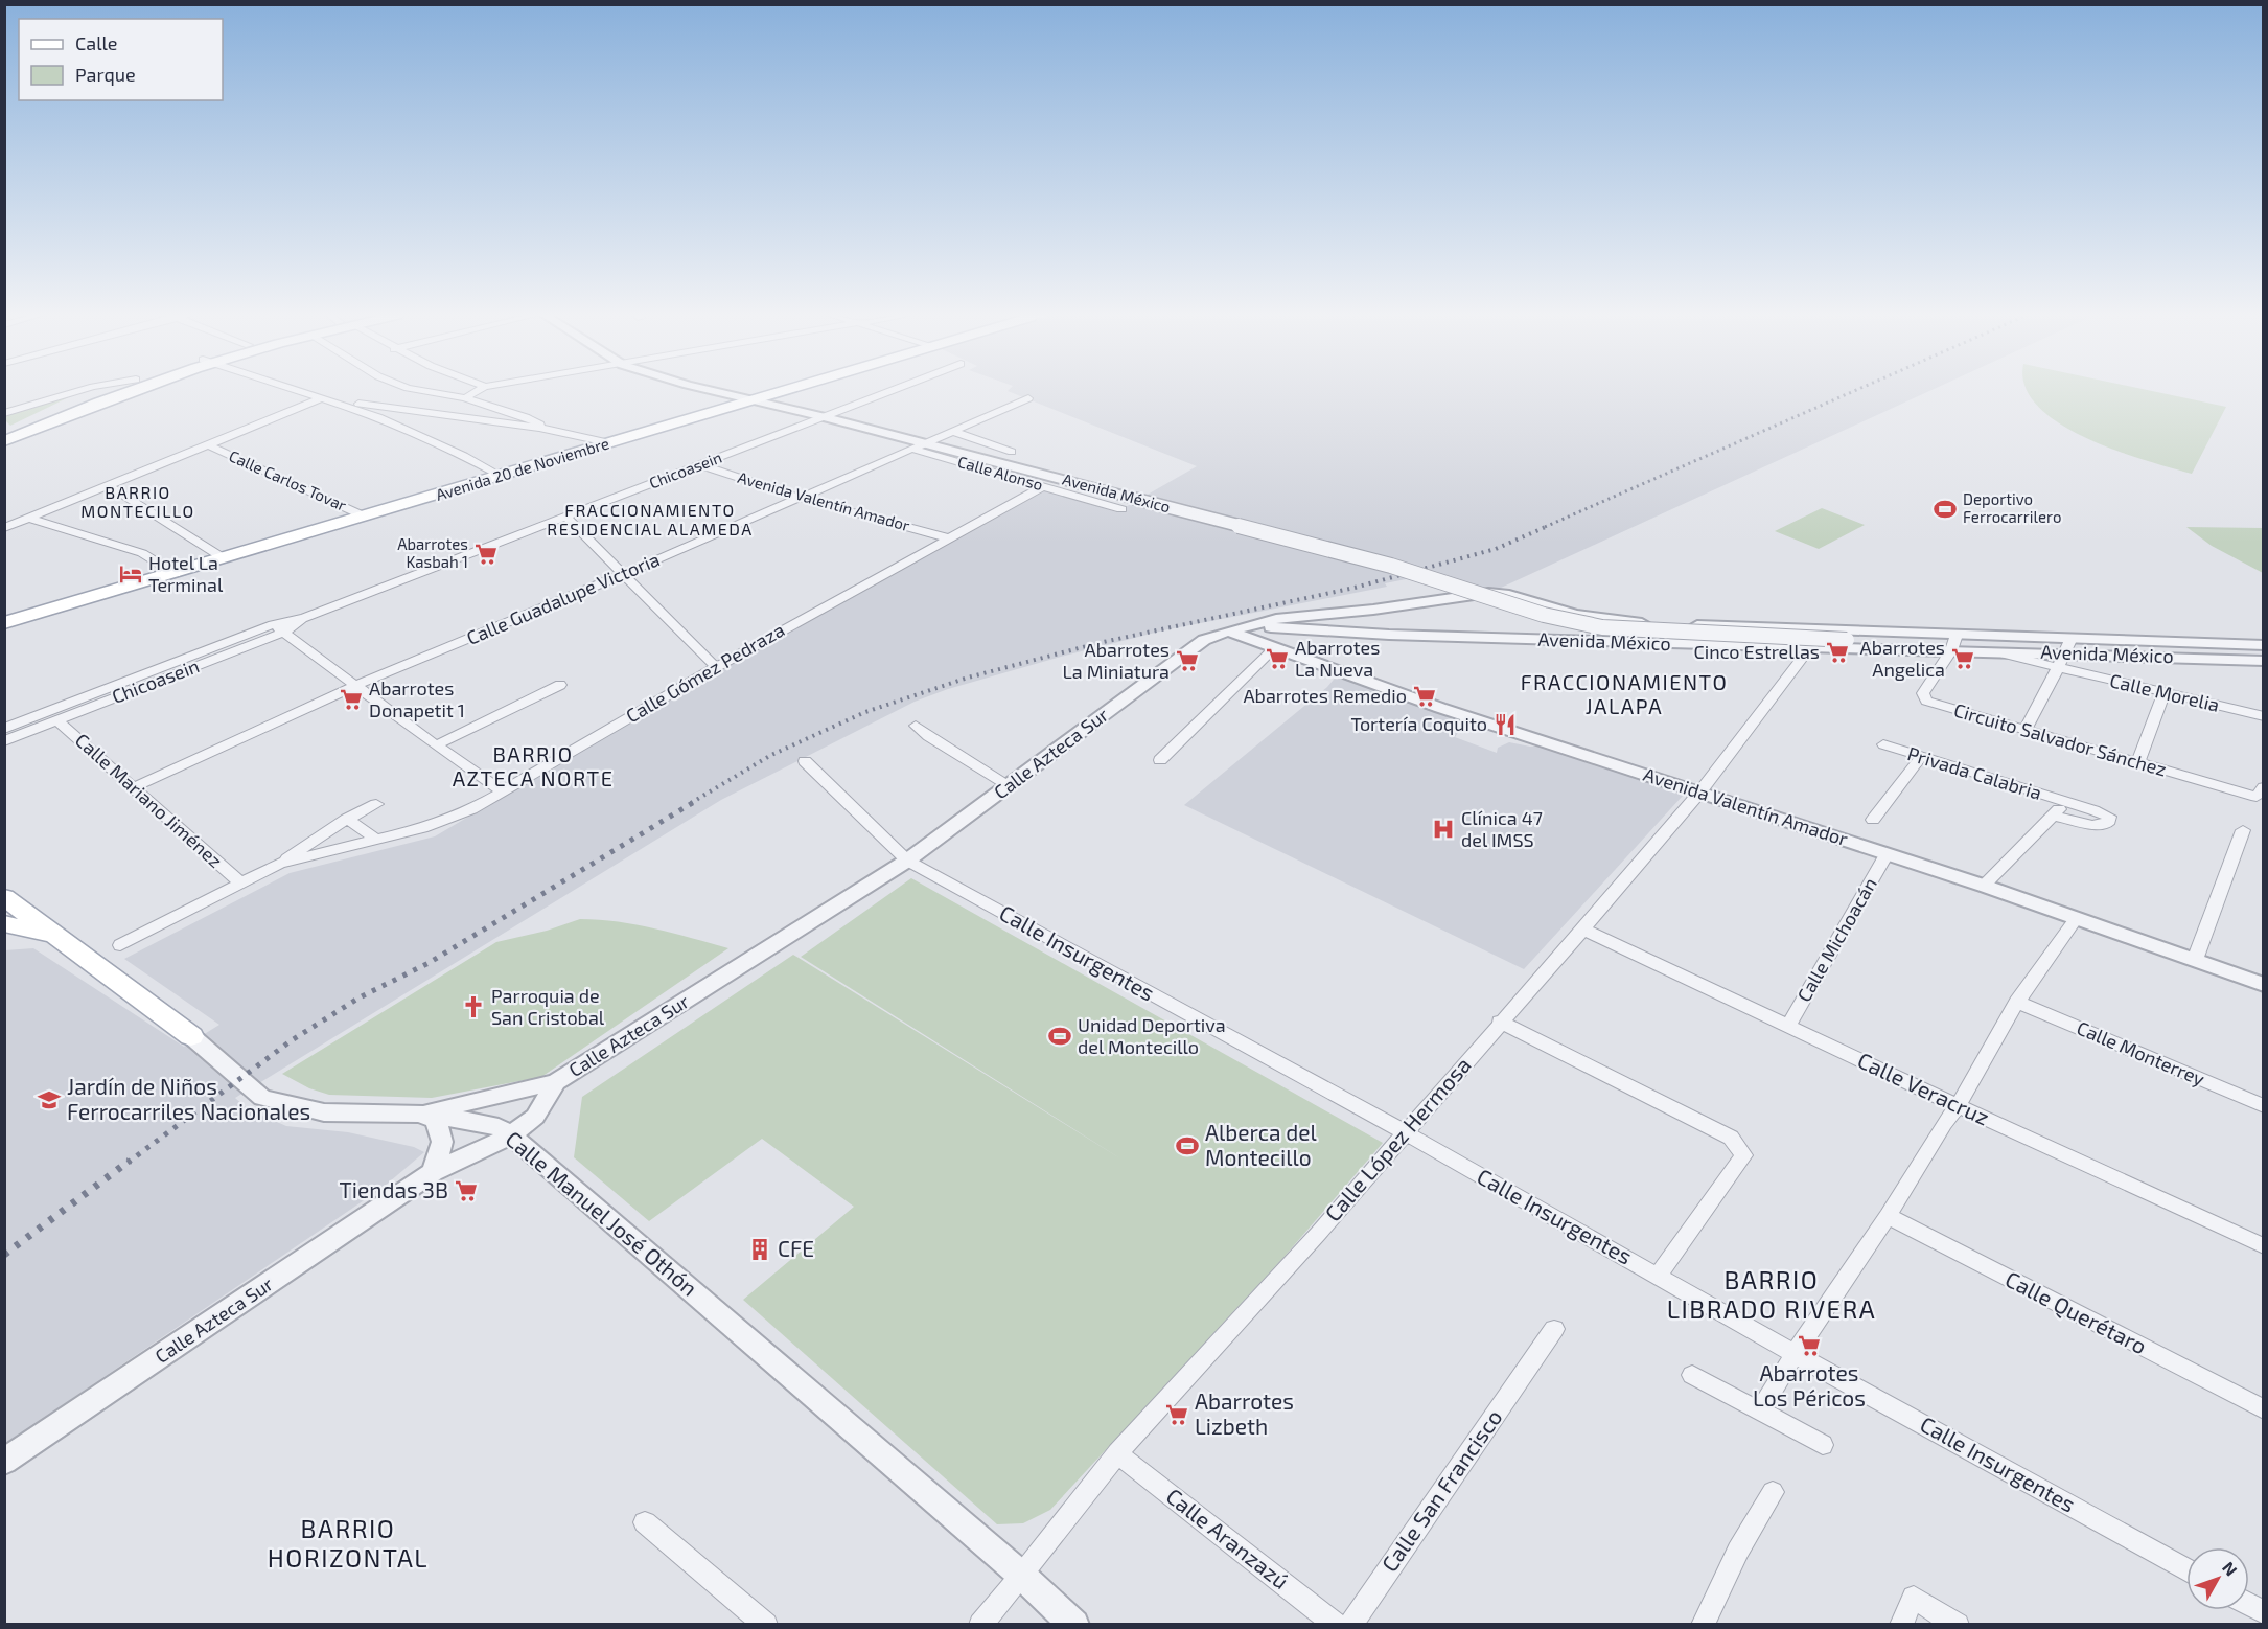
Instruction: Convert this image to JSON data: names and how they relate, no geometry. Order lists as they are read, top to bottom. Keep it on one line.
{"streets":{"main road":["Avenida 20 de Noviembre","Calle Manuel José Othón"],"street":["Chicoasein","Calle Alonso","Calle Carlos Tovar","Avenida México","Avenida Valentín Amador","Calle Guadalupe Victoria","Calle Gómez Pedraza","Calle Morelia","Circuito Salvador Sánchez","Calle Azteca Sur","Privada Calabria","Calle Mariano Jiménez","Calle Michoacán","Calle Insurgentes","Calle Monterrey","Calle Veracruz","Calle López Hermosa","Calle Querétaro","Calle San Francisco","Calle Aranzazú"]},"crossings":[["Avenida 20 de Noviembre","Calle Alonso"],["Avenida 20 de Noviembre","Calle Carlos Tovar"],["Chicoasein","Calle Alonso"],["Chicoasein","Avenida Valentín Amador"],["Chicoasein","Calle Mariano Jiménez"],["Calle Alonso","Avenida México"],["Calle Alonso","Calle Guadalupe Victoria"],["Calle Alonso","Calle Gómez Pedraza"],["Avenida México","Avenida Valentín Amador"],["Avenida México","Calle Morelia"],["Avenida México","Circuito Salvador Sánchez"],["Avenida México","Calle Azteca Sur"],["Avenida México","Calle López Hermosa"],["Avenida Valentín Amador","Calle Guadalupe Victoria"],["Avenida Valentín Amador","Calle Gómez Pedraza"],["Avenida Valentín Amador","Calle Azteca Sur"],["Avenida Valentín Amador","Privada Calabria"],["Avenida Valentín Amador","Calle Michoacán"],["Avenida Valentín Amador","Calle López Hermosa"],["Calle Guadalupe Victoria","Calle Mariano Jiménez"],["Calle Gómez Pedraza","Calle Mariano Jiménez"],["Calle Azteca Sur","Calle Insurgentes"],["Calle Azteca Sur","Calle Manuel José Othón"],["Calle Michoacán","Calle Veracruz"],["Calle Insurgentes","Calle López Hermosa"],["Calle Veracruz","Calle López Hermosa"],["Calle López Hermosa","Calle Manuel José Othón"],["Calle López Hermosa","Calle Aranzazú"]],"districts":["BARRIO MONTECILLO","FRACCIONAMIENTO RESIDENCIAL ALAMEDA","FRACCIONAMIENTO JALAPA","BARRIO AZTECA NORTE","BARRIO LIBRADO RIVERA","BARRIO HORIZONTAL"],"places":{"sports":["Deportivo Ferrocarrilero","Unidad Deportiva del Montecillo","Alberca del Montecillo"],"supermarket":["Abarrotes Kasbah 1","Cinco Estrellas","Abarrotes La Nueva","Abarrotes Angelica","Abarrotes La Miniatura","Abarrotes Remedio","Abarrotes Donapetit 1","Tiendas 3B","Abarrotes Los Péricos","Abarrotes Lizbeth"],"hotel":["Hotel La Terminal"],"restaurant":["Tortería Coquito"],"hospital":["Clínica 47 del IMSS"],"church":["Parroquia de San Cristobal"],"school or university":["Jardín de Niños Ferrocarriles Nacionales"],"building":["CFE"]},"legend":["Calle","Parque"],"north":"top right"}
